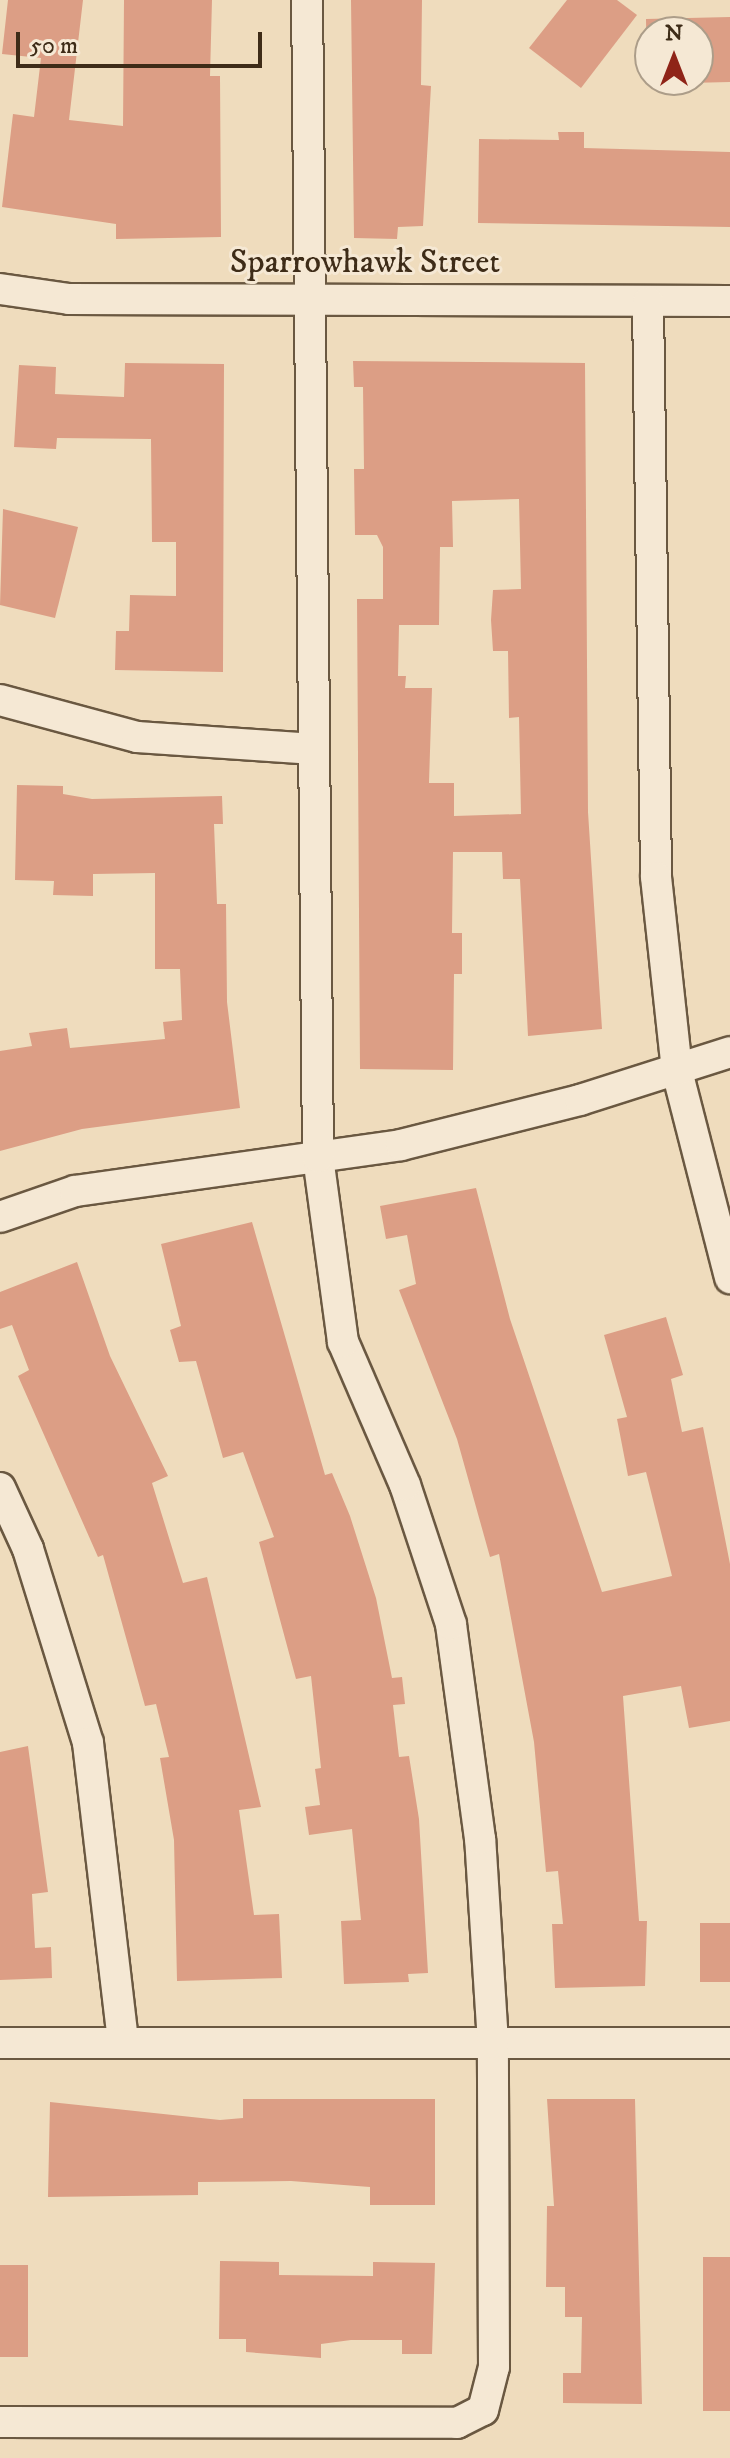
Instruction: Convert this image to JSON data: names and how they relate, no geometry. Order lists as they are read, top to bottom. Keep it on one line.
{"streets":{"street":["Sparrowhawk Street"]},"scale_bar":"50 m","north":"top"}
